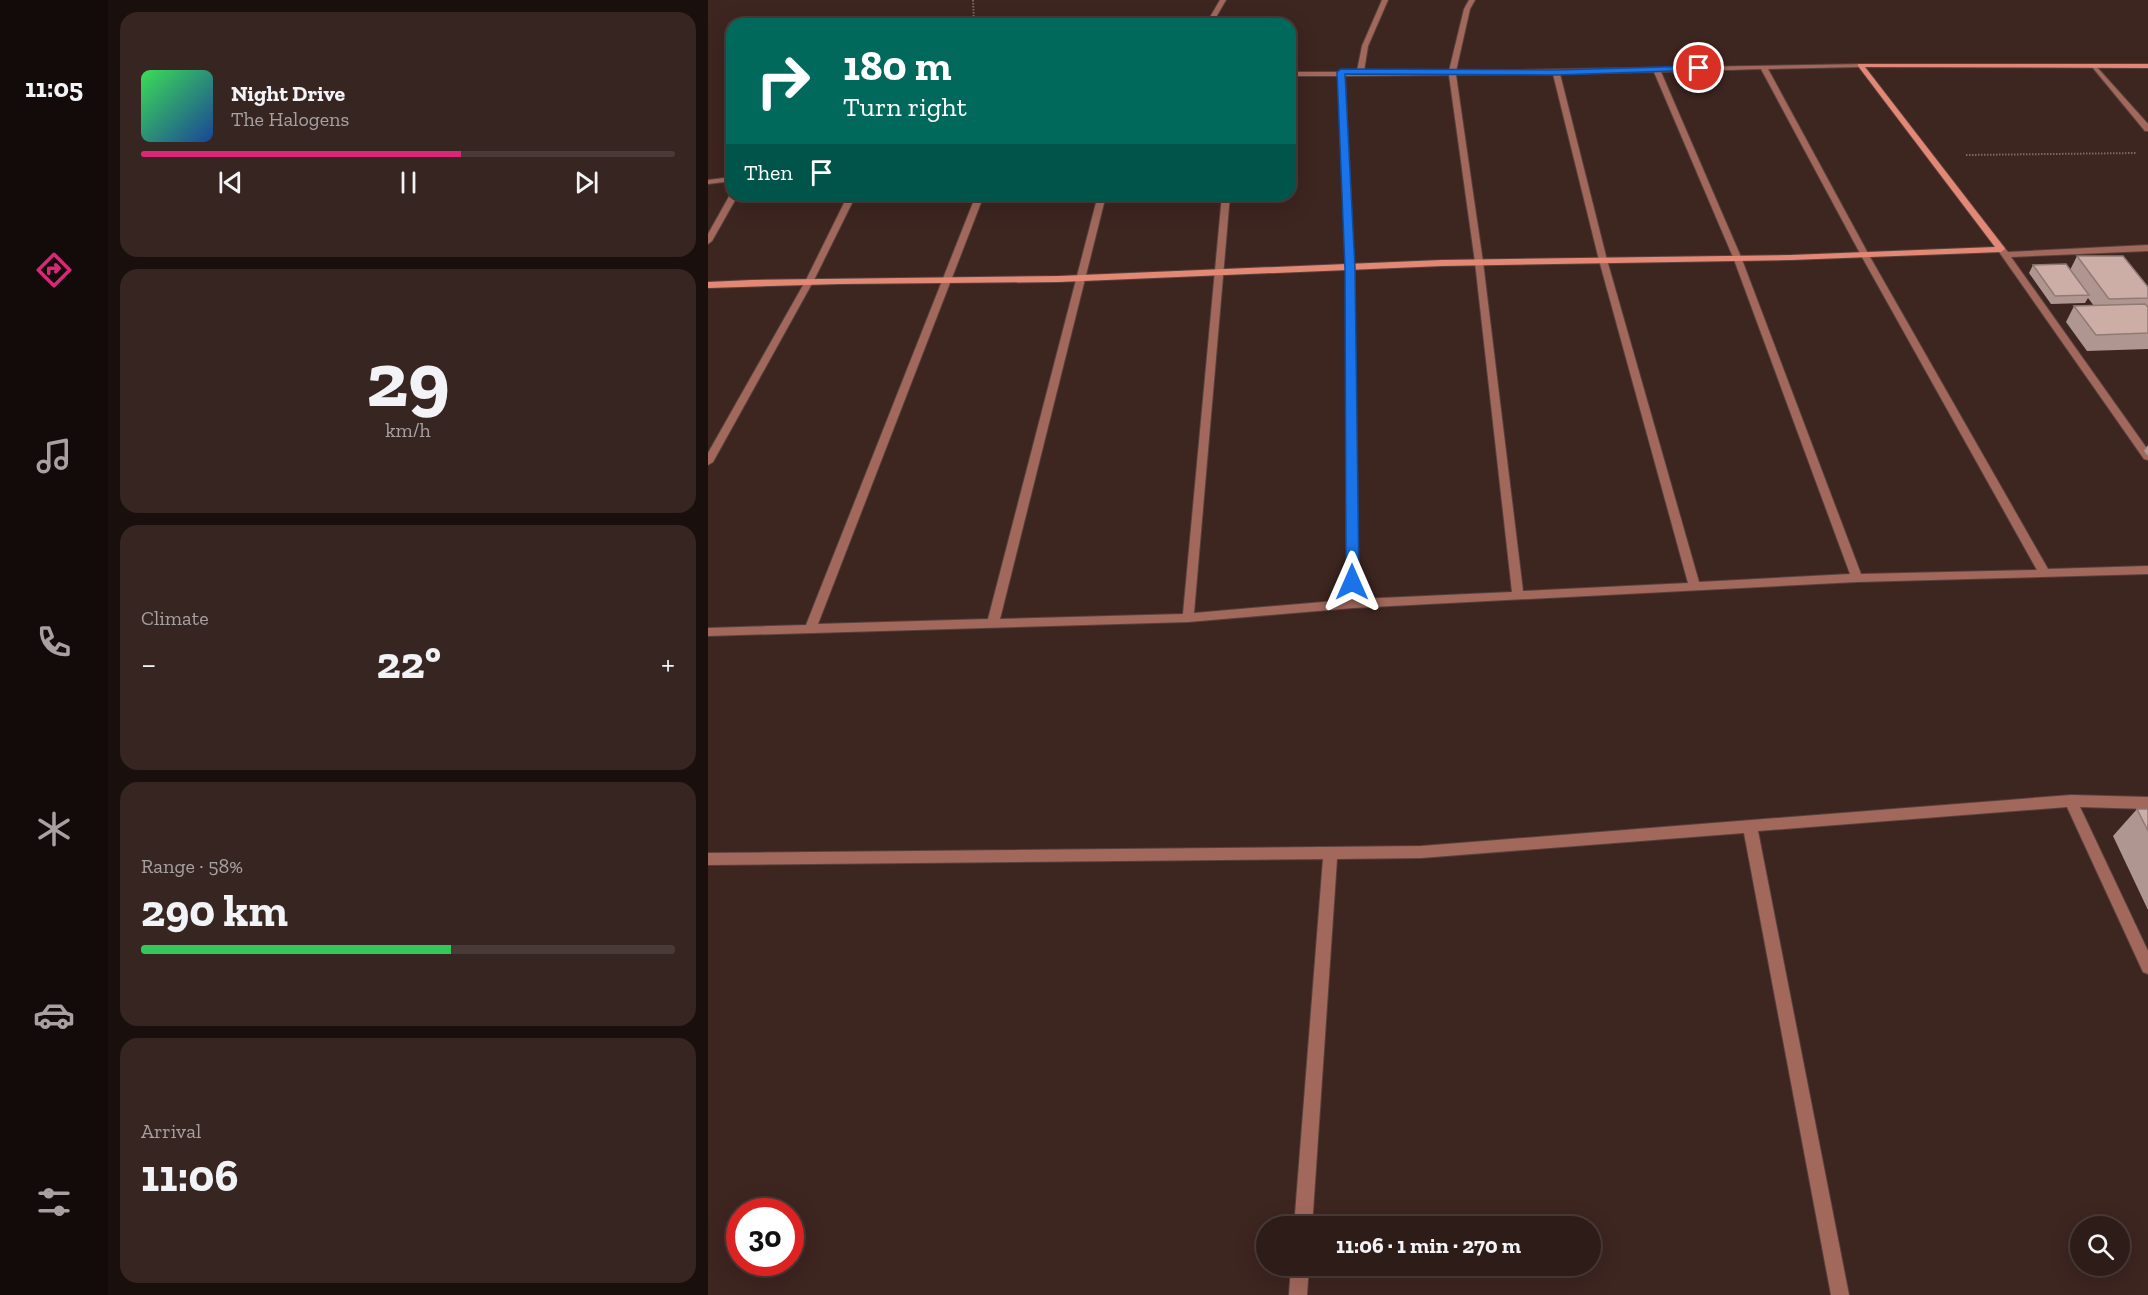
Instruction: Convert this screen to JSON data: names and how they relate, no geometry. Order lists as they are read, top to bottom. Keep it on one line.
{"page":{"tabs":"11:05","turn":["180 m","Turn right"],"song":["Night Drive","The Halogens"],"then":"Then","tile":[["29","km/h"],"Climate",["Range · 58%","290 km"],["Arrival","11:06"]],"heat":["−","22°","+"],"limit":"30","trip":"11:06 · 1 min · 270 m"}}
